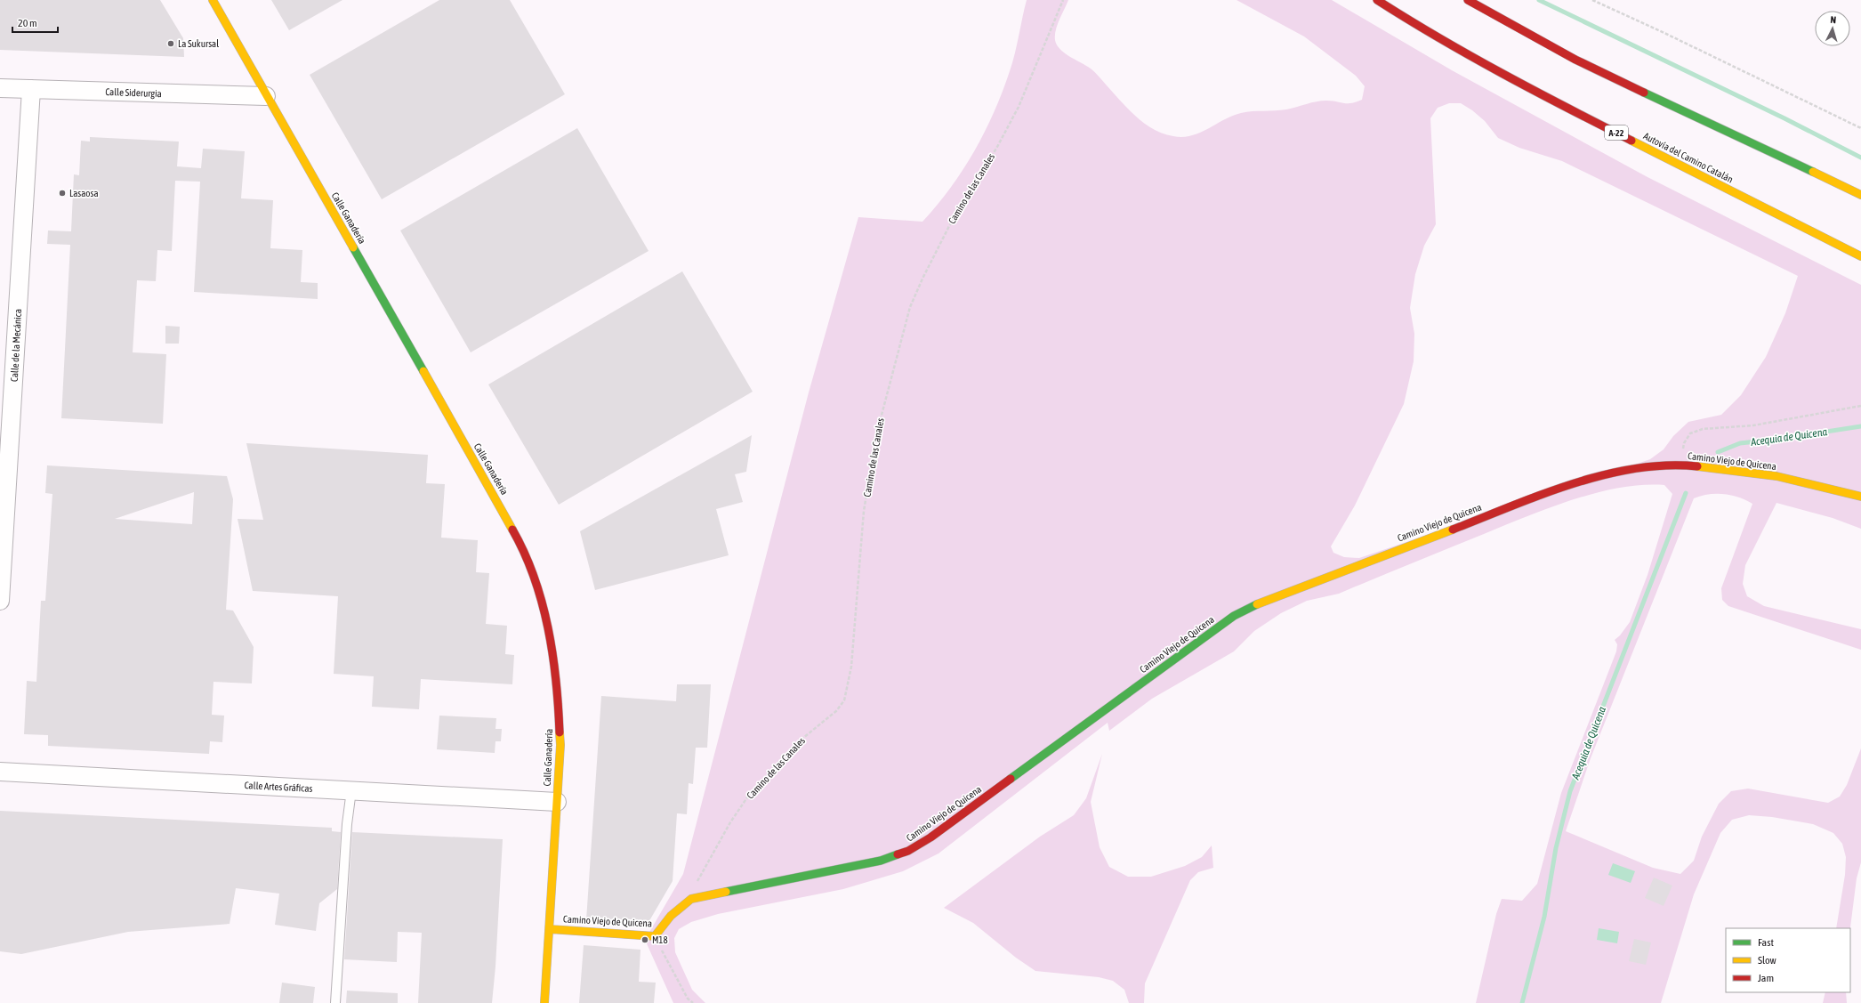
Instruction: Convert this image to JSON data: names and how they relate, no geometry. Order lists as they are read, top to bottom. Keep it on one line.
{"streets":{"main road":["A-22","Autovía del Camino Catalán","Calle Ganadería","Camino Viejo de Quicena"],"street":["Calle Siderurgia","Calle de la Mecánica","Calle Artes Gráficas"],"path":["Camino de las Canales"]},"crossings":[["Calle Siderurgia","Calle Ganadería"],["Calle Siderurgia","Calle de la Mecánica"],["Camino de las Canales","Camino Viejo de Quicena"],["Calle Ganadería","Camino Viejo de Quicena"],["Calle Ganadería","Calle Artes Gráficas"]],"water":["Acequia de Quicena"],"places":["La Sukursal","Lasaosa","M18"],"legend":["Fast","Slow","Jam"],"scale_bar":"20 m","north":"top"}
